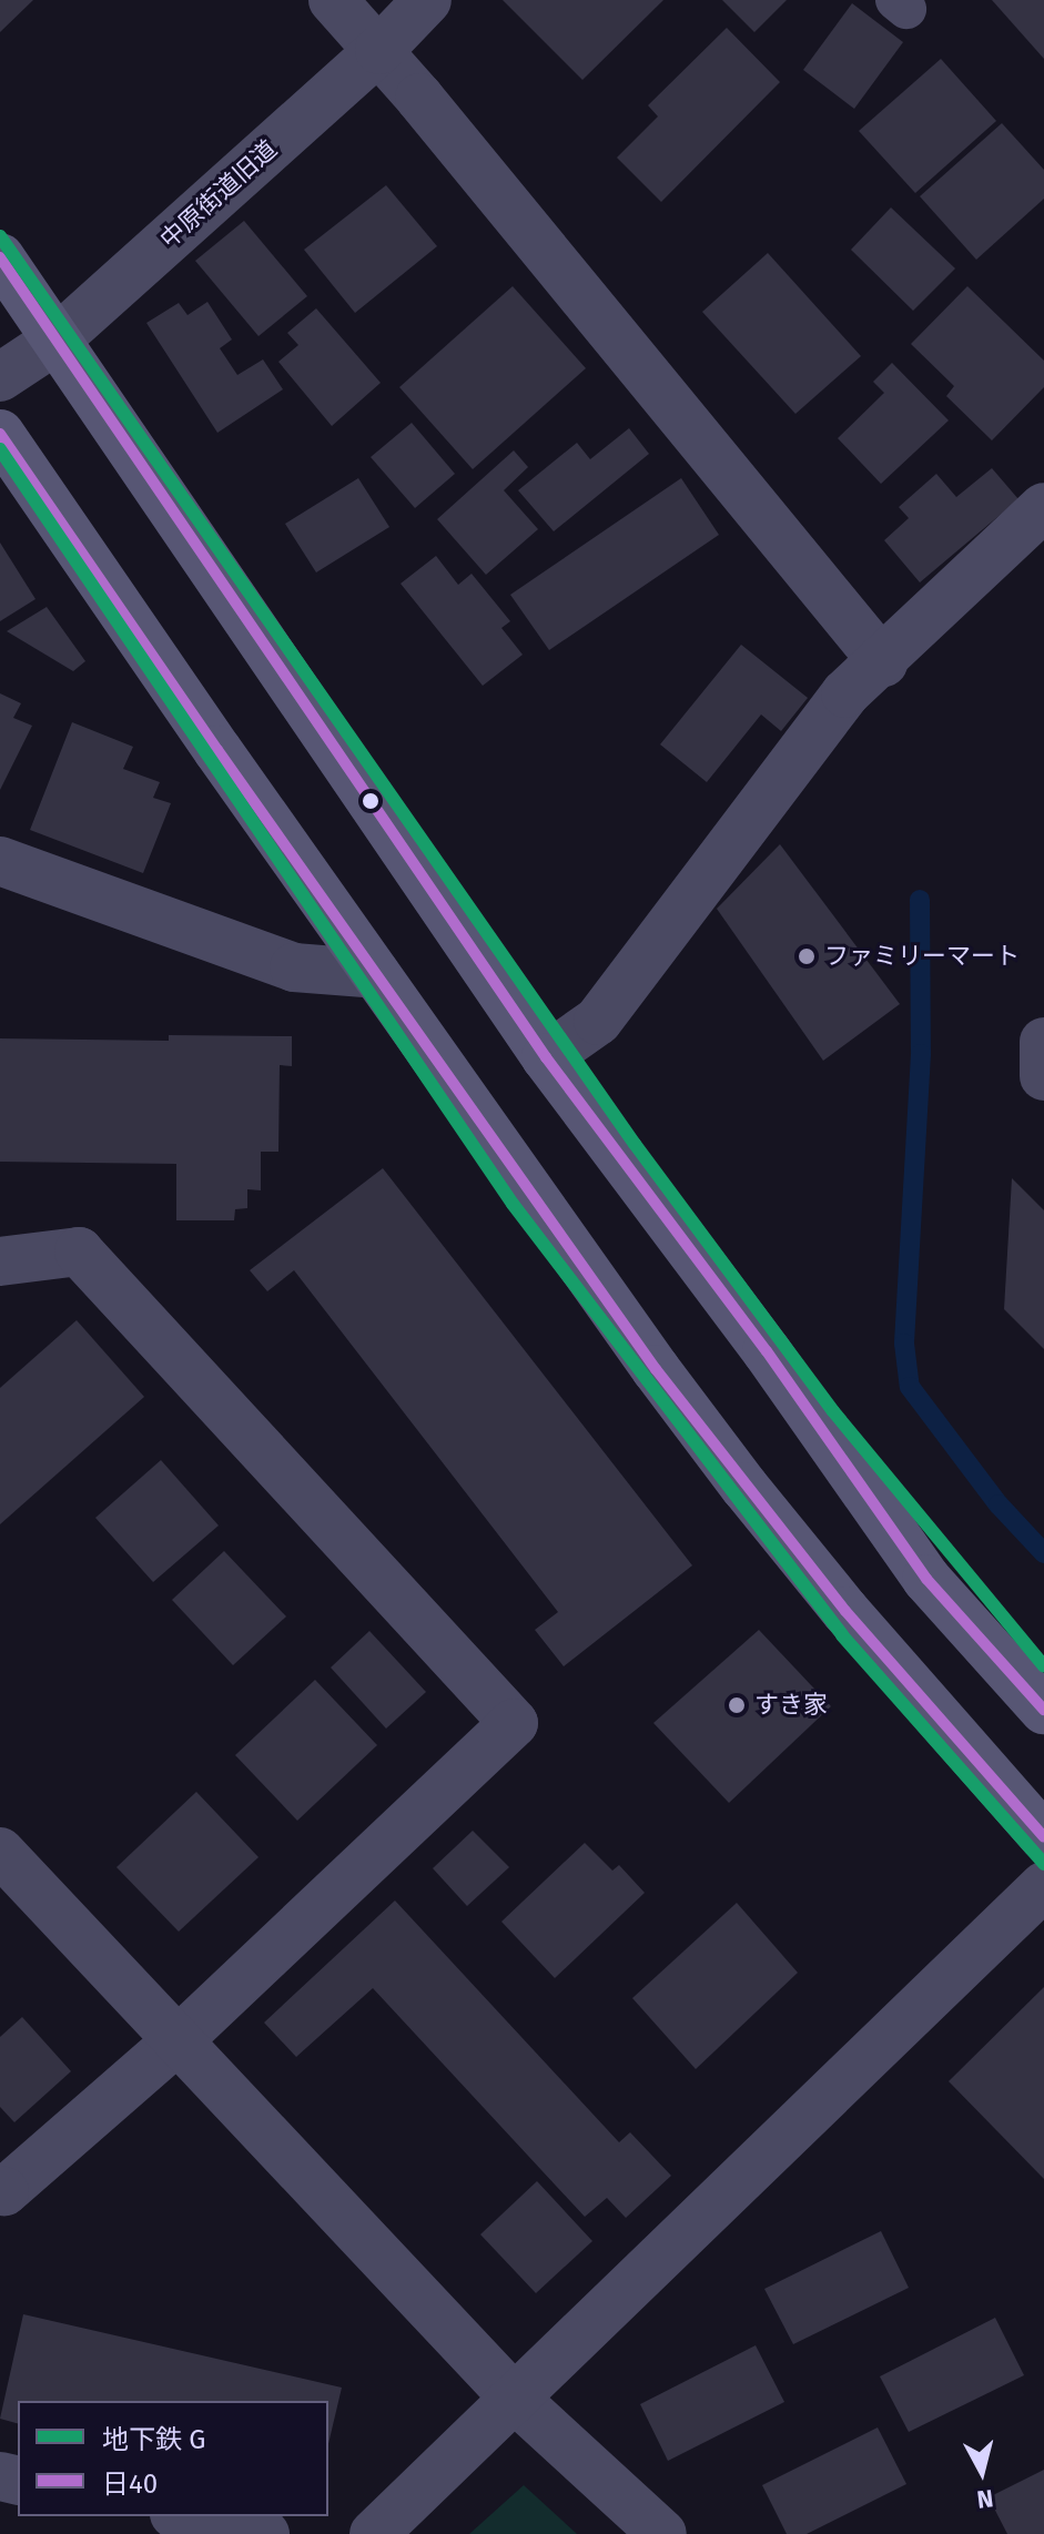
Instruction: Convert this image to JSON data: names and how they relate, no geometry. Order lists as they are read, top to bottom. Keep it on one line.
{"streets":{"street":["中原街道旧道"]},"places":["ファミリーマート","すき家"],"lines":["metro line G","transit line 日40"],"legend":["地下鉄 G","日40"],"north":"bottom"}
